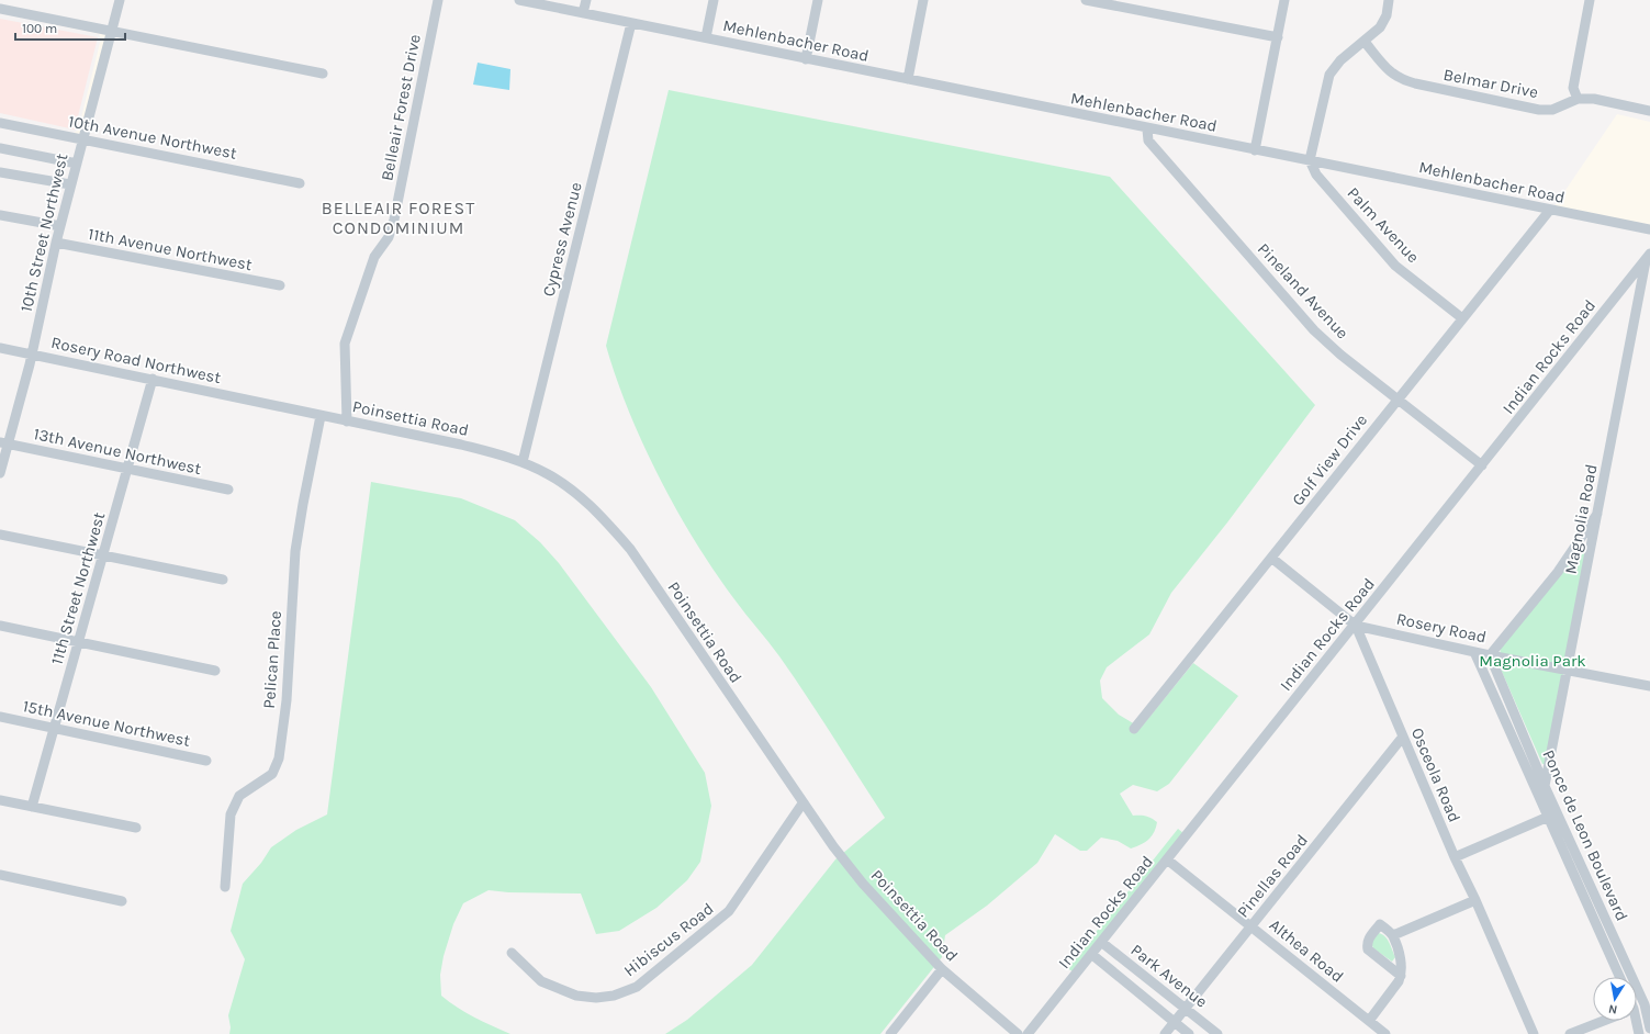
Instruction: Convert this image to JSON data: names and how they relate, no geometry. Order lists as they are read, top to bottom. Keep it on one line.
{"streets":{"street":["Mehlenbacher Road","Belmar Drive","Belleair Forest Drive","10th Avenue Northwest","Palm Avenue","10th Street Northwest","Cypress Avenue","11th Avenue Northwest","Pineland Avenue","Indian Rocks Road","Rosery Road Northwest","Poinsettia Road","13th Avenue Northwest","Golf View Drive","Magnolia Road","11th Street Northwest","Rosery Road","Pelican Place","15th Avenue Northwest","Osceola Road","Ponce de Leon Boulevard","Pinellas Road","Hibiscus Road","Althea Road","Park Avenue"]},"crossings":[["Mehlenbacher Road","Palm Avenue"],["Mehlenbacher Road","Cypress Avenue"],["Mehlenbacher Road","Pineland Avenue"],["Mehlenbacher Road","Golf View Drive"],["Belleair Forest Drive","Poinsettia Road"],["10th Avenue Northwest","10th Street Northwest"],["Palm Avenue","Golf View Drive"],["10th Street Northwest","11th Avenue Northwest"],["10th Street Northwest","Rosery Road Northwest"],["10th Street Northwest","13th Avenue Northwest"],["Cypress Avenue","Poinsettia Road"],["Pineland Avenue","Indian Rocks Road"],["Pineland Avenue","Golf View Drive"],["Indian Rocks Road","Magnolia Road"],["Indian Rocks Road","Rosery Road"],["Indian Rocks Road","Osceola Road"],["Indian Rocks Road","Althea Road"],["Indian Rocks Road","Park Avenue"],["Rosery Road Northwest","Poinsettia Road"],["Rosery Road Northwest","11th Street Northwest"],["Poinsettia Road","Pelican Place"],["Poinsettia Road","Hibiscus Road"],["13th Avenue Northwest","11th Street Northwest"],["Golf View Drive","Osceola Road"],["Magnolia Road","Rosery Road"],["Magnolia Road","Ponce de Leon Boulevard"],["11th Street Northwest","15th Avenue Northwest"],["Rosery Road","Osceola Road"],["Rosery Road","Ponce de Leon Boulevard"],["Osceola Road","Pinellas Road"],["Pinellas Road","Althea Road"],["Pinellas Road","Park Avenue"]],"districts":["BELLEAIR FOREST CONDOMINIUM"],"parks":["Magnolia Park"],"scale_bar":"100 m","north":"bottom"}
